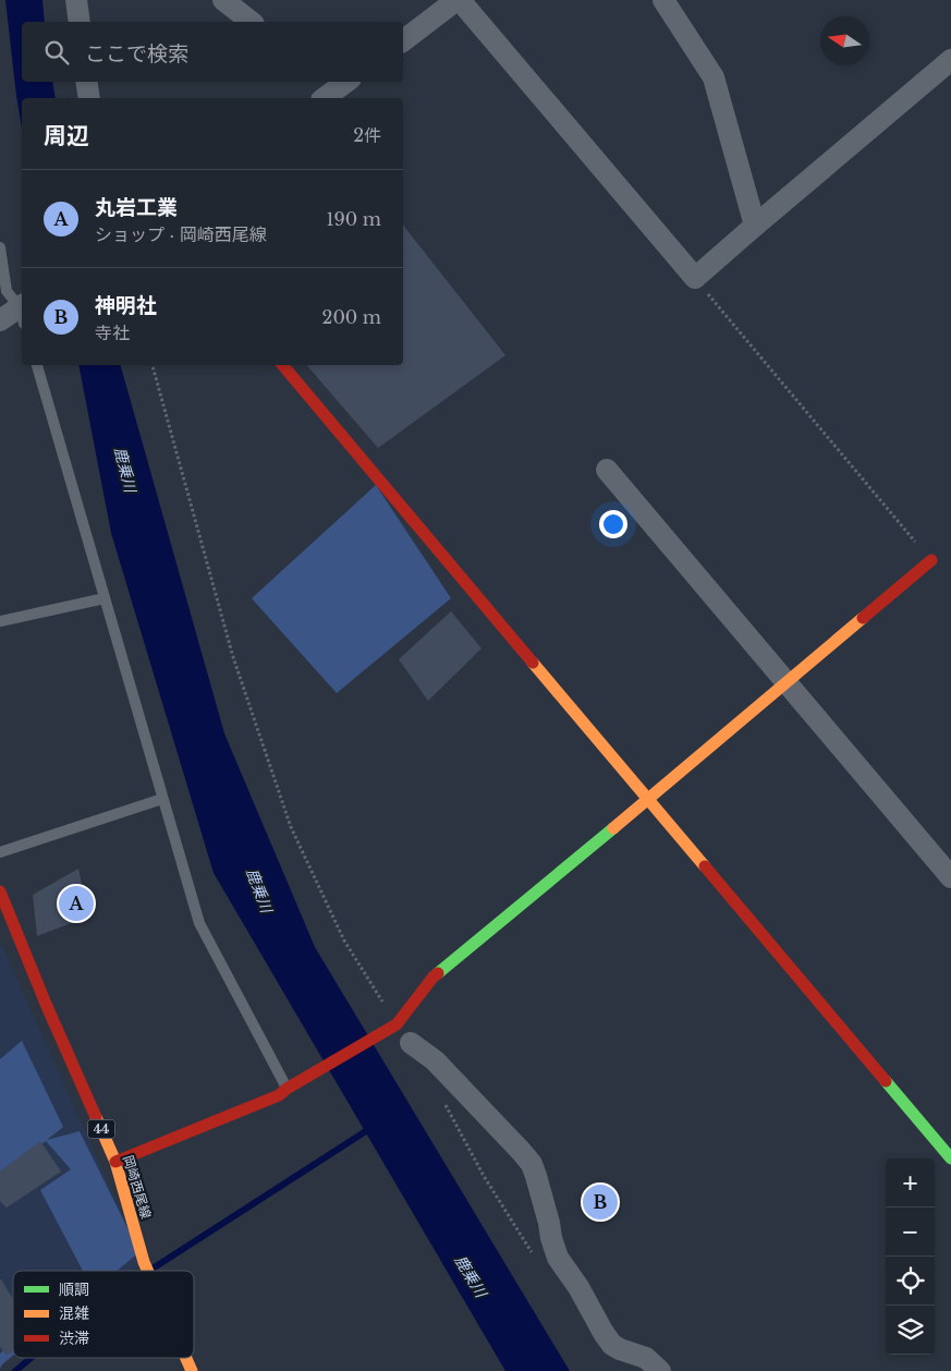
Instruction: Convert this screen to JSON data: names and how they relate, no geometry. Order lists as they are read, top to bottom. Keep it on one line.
{"streets":{"street":["44","岡崎西尾線"]},"water":["鹿乗川"],"legend":["順調","混雑","渋滞"],"north":"left","page":{"search":"ここで検索","heading":["周辺","2件"],"list":[{"mark":"A","name":"丸岩工業","note":"ショップ · 岡崎西尾線","value":"190 m"},{"mark":"B","name":"神明社","note":"寺社","value":"200 m"}],"pins":["A","B"],"map_buttons":["+","−"]}}
